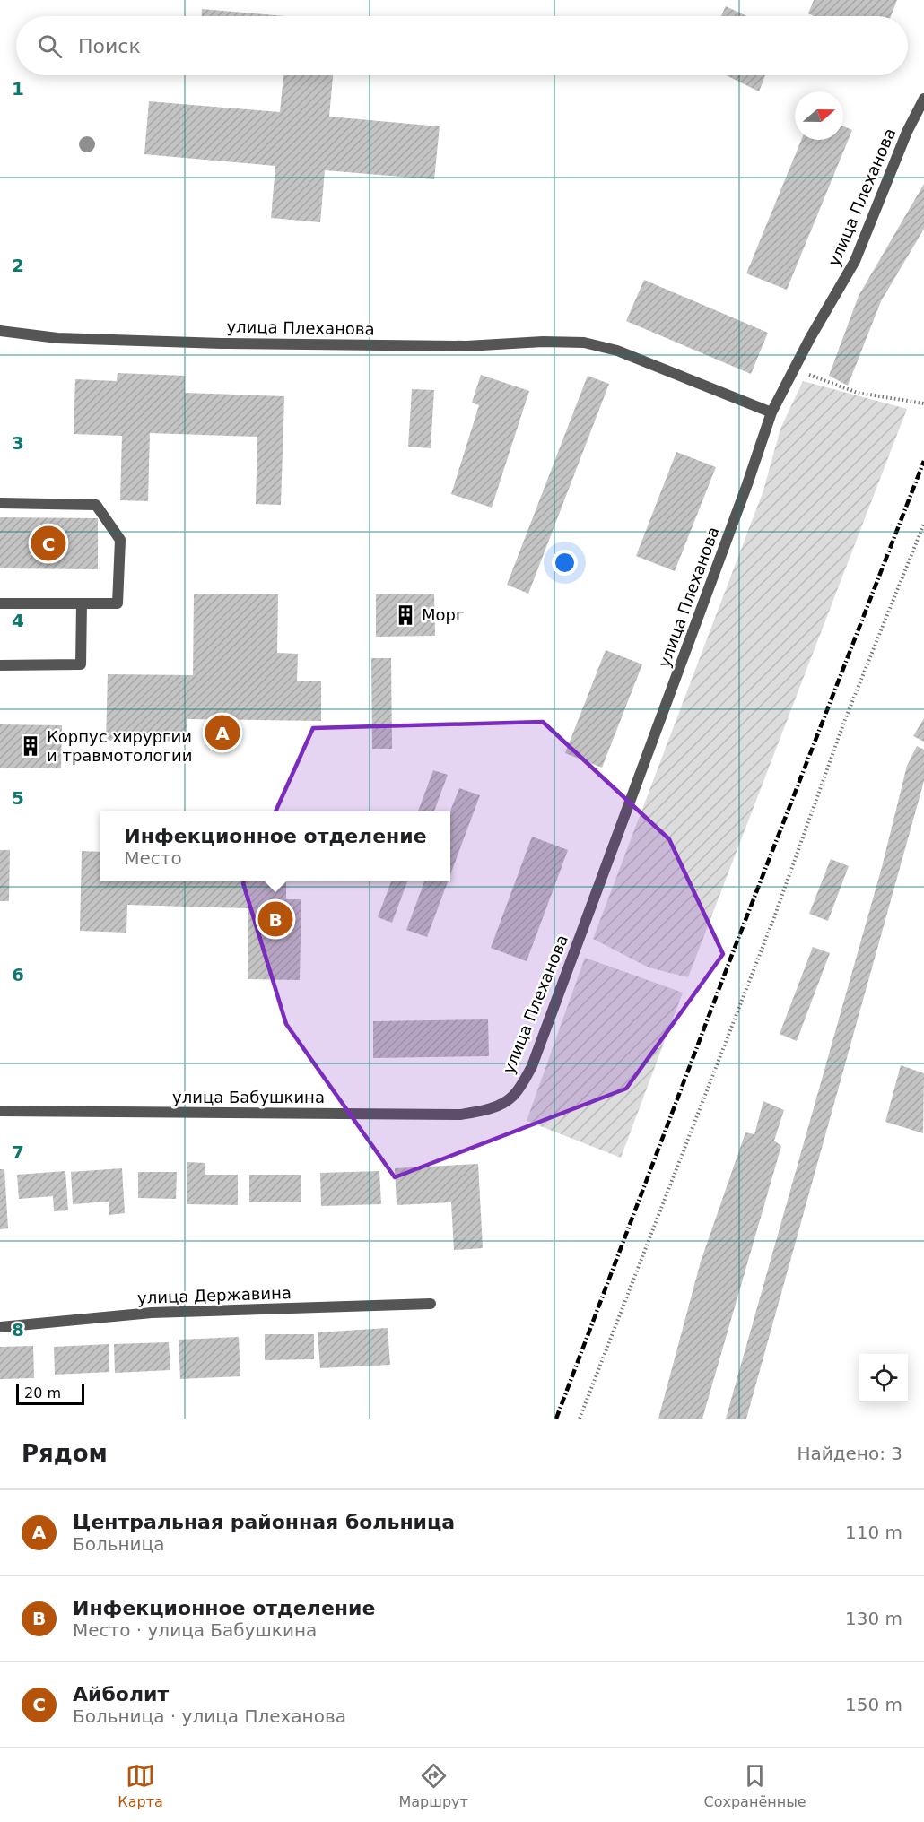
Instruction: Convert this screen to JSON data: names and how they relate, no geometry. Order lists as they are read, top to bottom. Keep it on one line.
{"streets":{"street":["улица Плеханова","улица Бабушкина","улица Державина"]},"crossings":[["улица Плеханова","улица Бабушкина"]],"places":{"building":["Морг","Корпус хирургии и травмотологии"]},"scale_bar":"20 m","north":"right","page":{"search":"Поиск","pins":["C","A","B"],"popup":["Инфекционное отделение","Место"],"scale":"20 m","heading":["Рядом","Найдено: 3"],"list":[{"mark":"A","name":"Центральная районная больница","note":"Больница","value":"110 m"},{"mark":"B","name":"Инфекционное отделение","note":"Место · улица Бабушкина","value":"130 m"},{"mark":"C","name":"Айболит","note":"Больница · улица Плеханова","value":"150 m"}],"nav":["Карта","Маршрут","Сохранённые"]},"grid":{"rows":["1","2","3","4","5","6","7","8"]}}
